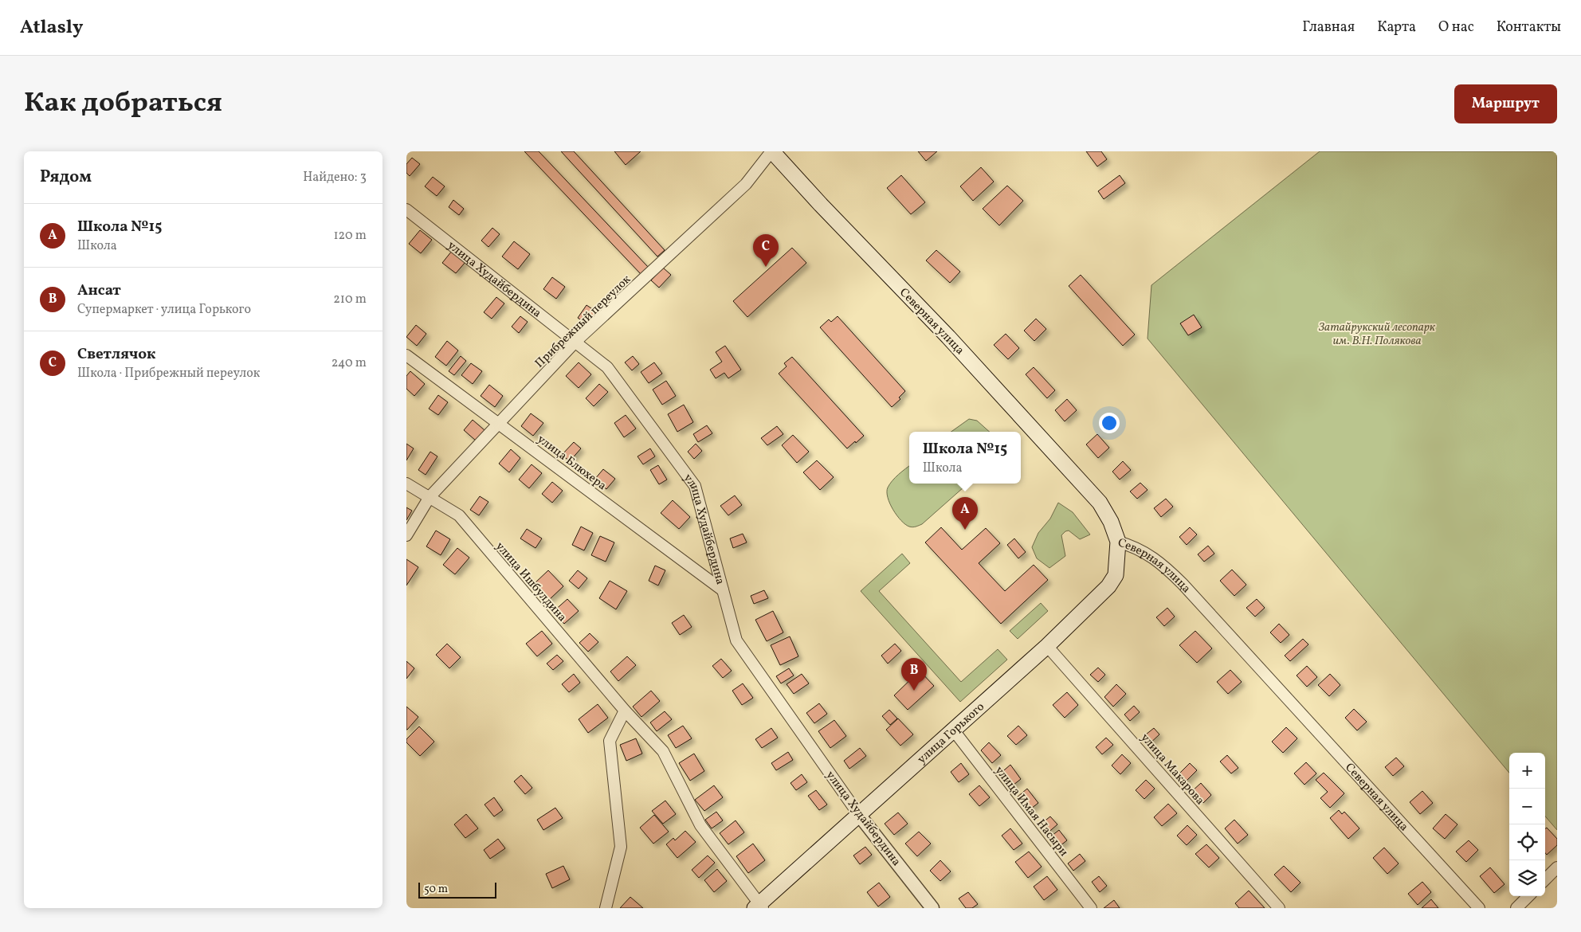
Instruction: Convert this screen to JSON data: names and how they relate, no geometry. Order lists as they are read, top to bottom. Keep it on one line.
{"streets":{"main road":["Северная улица","улица Горького"],"street":["улица Худайбердина","Прибрежный переулок","улица Блюхера","улица Ишбулдина","улица Макарова","улица Имая Насыри"]},"crossings":[["улица Худайбердина","Прибрежный переулок"],["улица Худайбердина","улица Блюхера"],["улица Худайбердина","улица Горького"],["Прибрежный переулок","Северная улица"],["Прибрежный переулок","улица Блюхера"],["Прибрежный переулок","улица Ишбулдина"],["Северная улица","улица Горького"],["улица Ишбулдина","улица Горького"],["улица Горького","улица Макарова"],["улица Горького","улица Имая Насыри"]],"parks":["Затайрукский лесопарк им. В.Н. Полякова"],"scale_bar":"50 m","page":{"header":"Atlasly","nav":["Главная","Карта","О нас","Контакты"],"title":"Как добраться","buttons":"Маршрут","heading":["Рядом","Найдено: 3"],"list":[{"mark":"A","name":"Школа №15","note":"Школа","value":"120 m"},{"mark":"B","name":"Ансат","note":"Супермаркет · улица Горького","value":"210 m"},{"mark":"C","name":"Светлячок","note":"Школа · Прибрежный переулок","value":"240 m"}],"pins":["C","A","B"],"popup":["Школа №15","Школа"],"map_buttons":["+","−"],"scale":"50 m"}}
